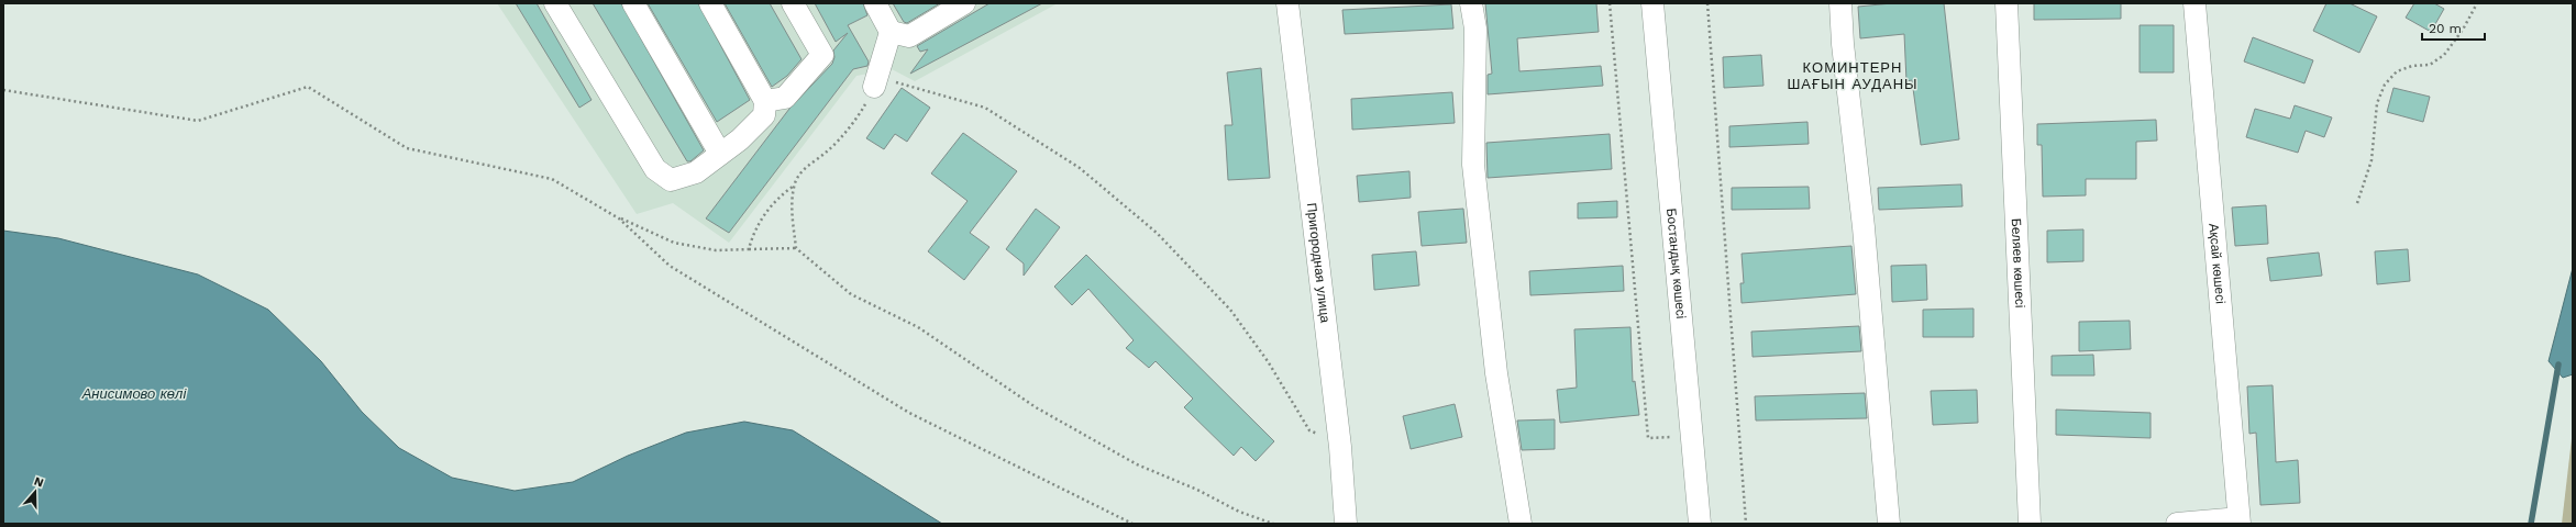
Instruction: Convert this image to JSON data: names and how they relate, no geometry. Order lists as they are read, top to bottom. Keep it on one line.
{"streets":{"street":["Пригородная улица","Бостандық көшесі","Беляев көшесі","Ақсай көшесі"]},"districts":["КОМИНТЕРН ШАҒЫН АУДАНЫ"],"water":["Анисимово көлі"],"scale_bar":"20 m","north":"top"}
